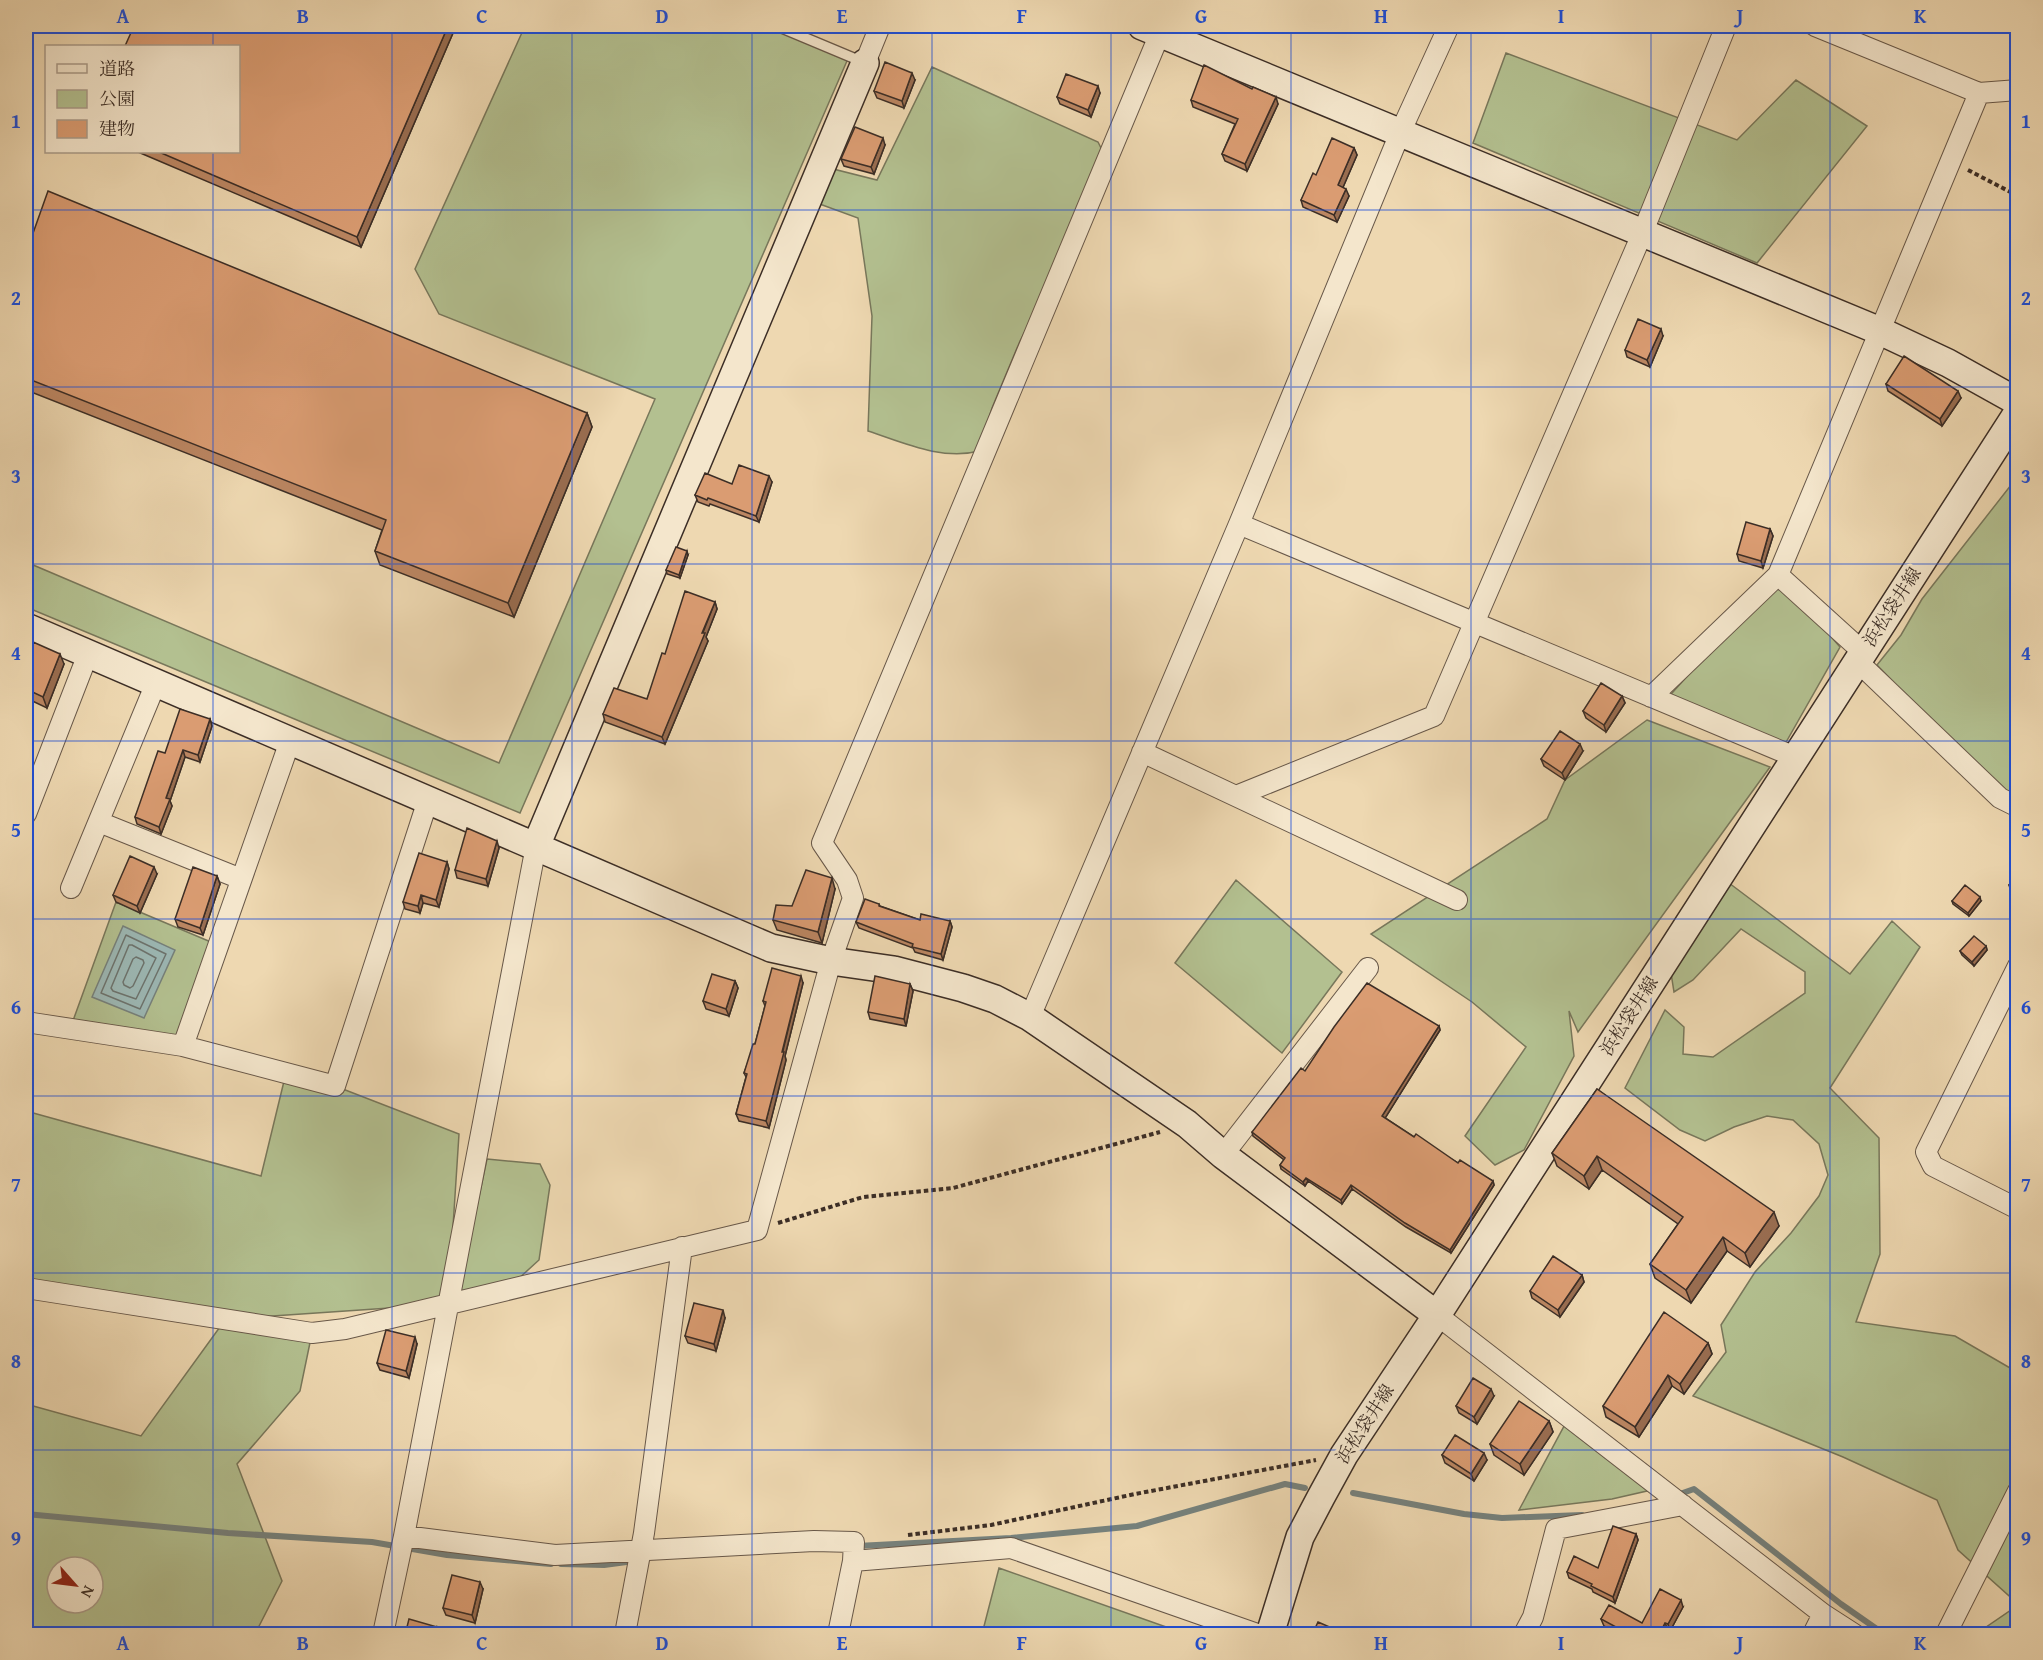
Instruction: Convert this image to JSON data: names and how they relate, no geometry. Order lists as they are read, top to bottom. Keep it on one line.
{"streets":{"street":["浜松袋井線"]},"legend":["道路","公園","建物"],"north":"bottom right","grid":{"columns":["A","B","C","D","E","F","G","H","I","J","K"],"rows":["1","2","3","4","5","6","7","8","9"]}}
